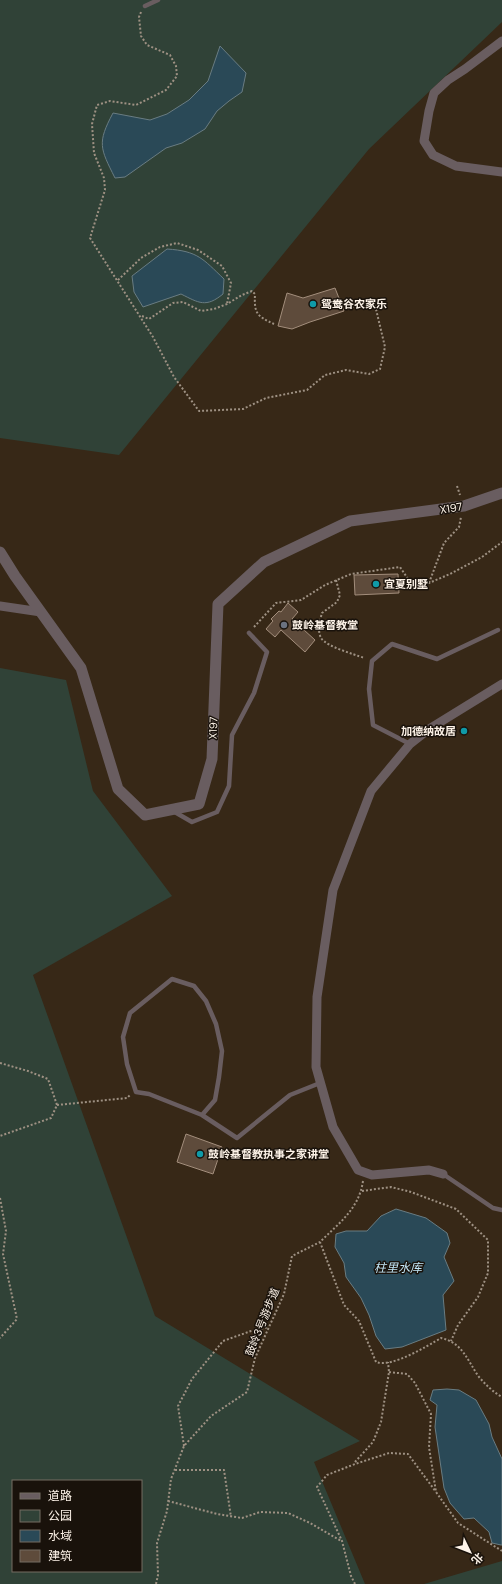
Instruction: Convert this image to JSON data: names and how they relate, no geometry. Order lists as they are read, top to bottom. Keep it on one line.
{"streets":{"street":["X197"],"path":["鼓岭3号游步道"]},"water":["柱里水库"],"places":["鸳鸯谷农家乐","宜夏别墅","鼓岭基督教堂","加德纳故居","鼓岭基督教执事之家讲堂"],"legend":["道路","公园","水域","建筑"],"north":"bottom right"}
